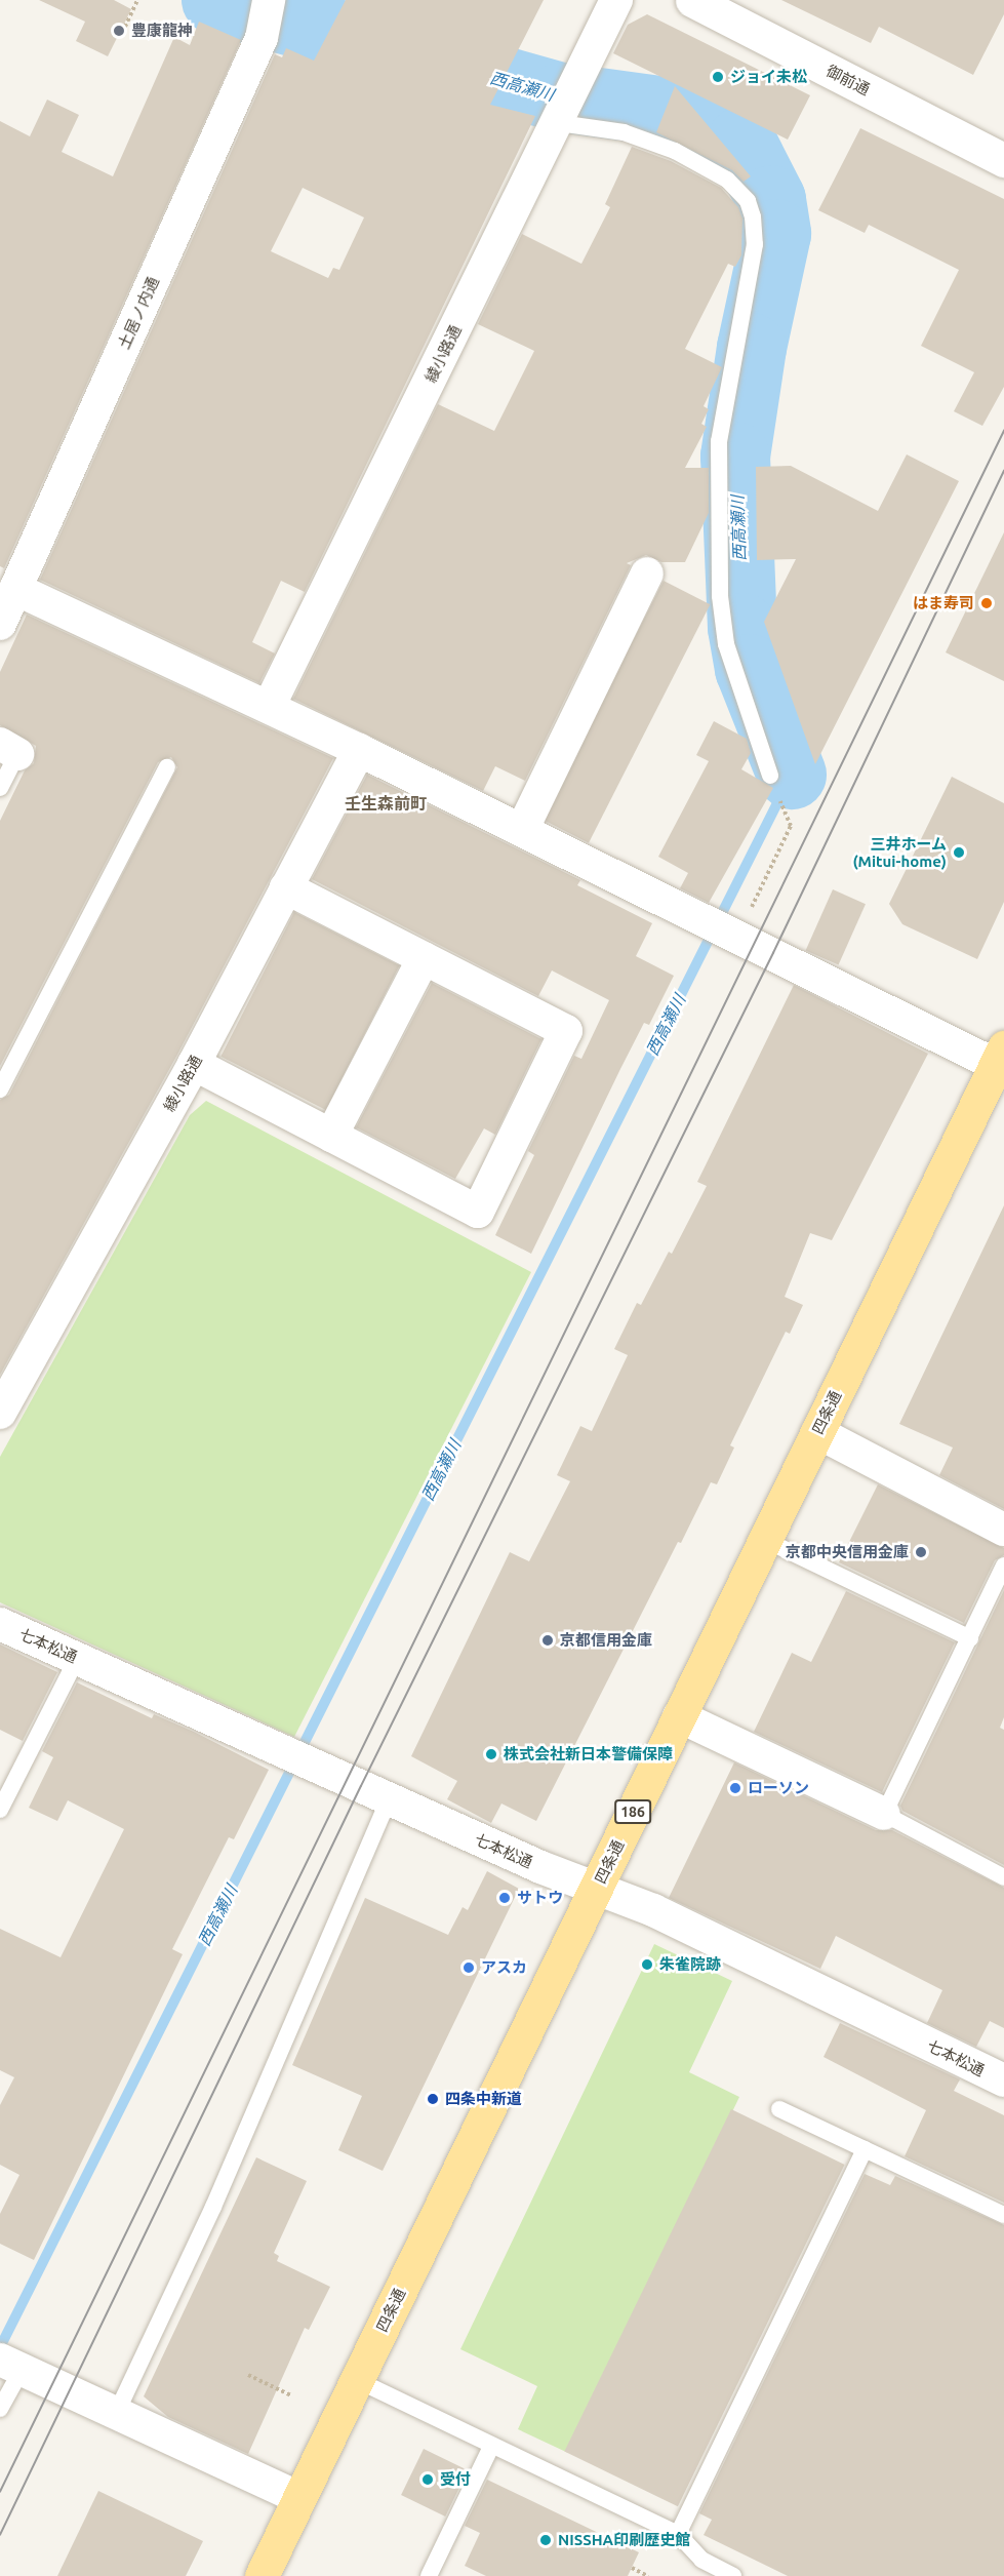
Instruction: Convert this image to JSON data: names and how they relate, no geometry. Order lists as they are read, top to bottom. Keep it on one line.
{"streets":{"main road":["四条通","186"],"street":["御前通","土居ノ内通","綾小路通","七本松通"]},"crossings":[["四条通","七本松通"]],"districts":["壬生森前町"],"water":["西高瀬川"],"places":["豊康龍神","ジョイ未松","はま寿司","三井ホーム (Mitui-home)","京都中央信用金庫","京都信用金庫","株式会社新日本警備保障","ローソン","サトウ","朱雀院跡","アスカ","四条中新道","受付","NISSHA印刷歴史館"]}
